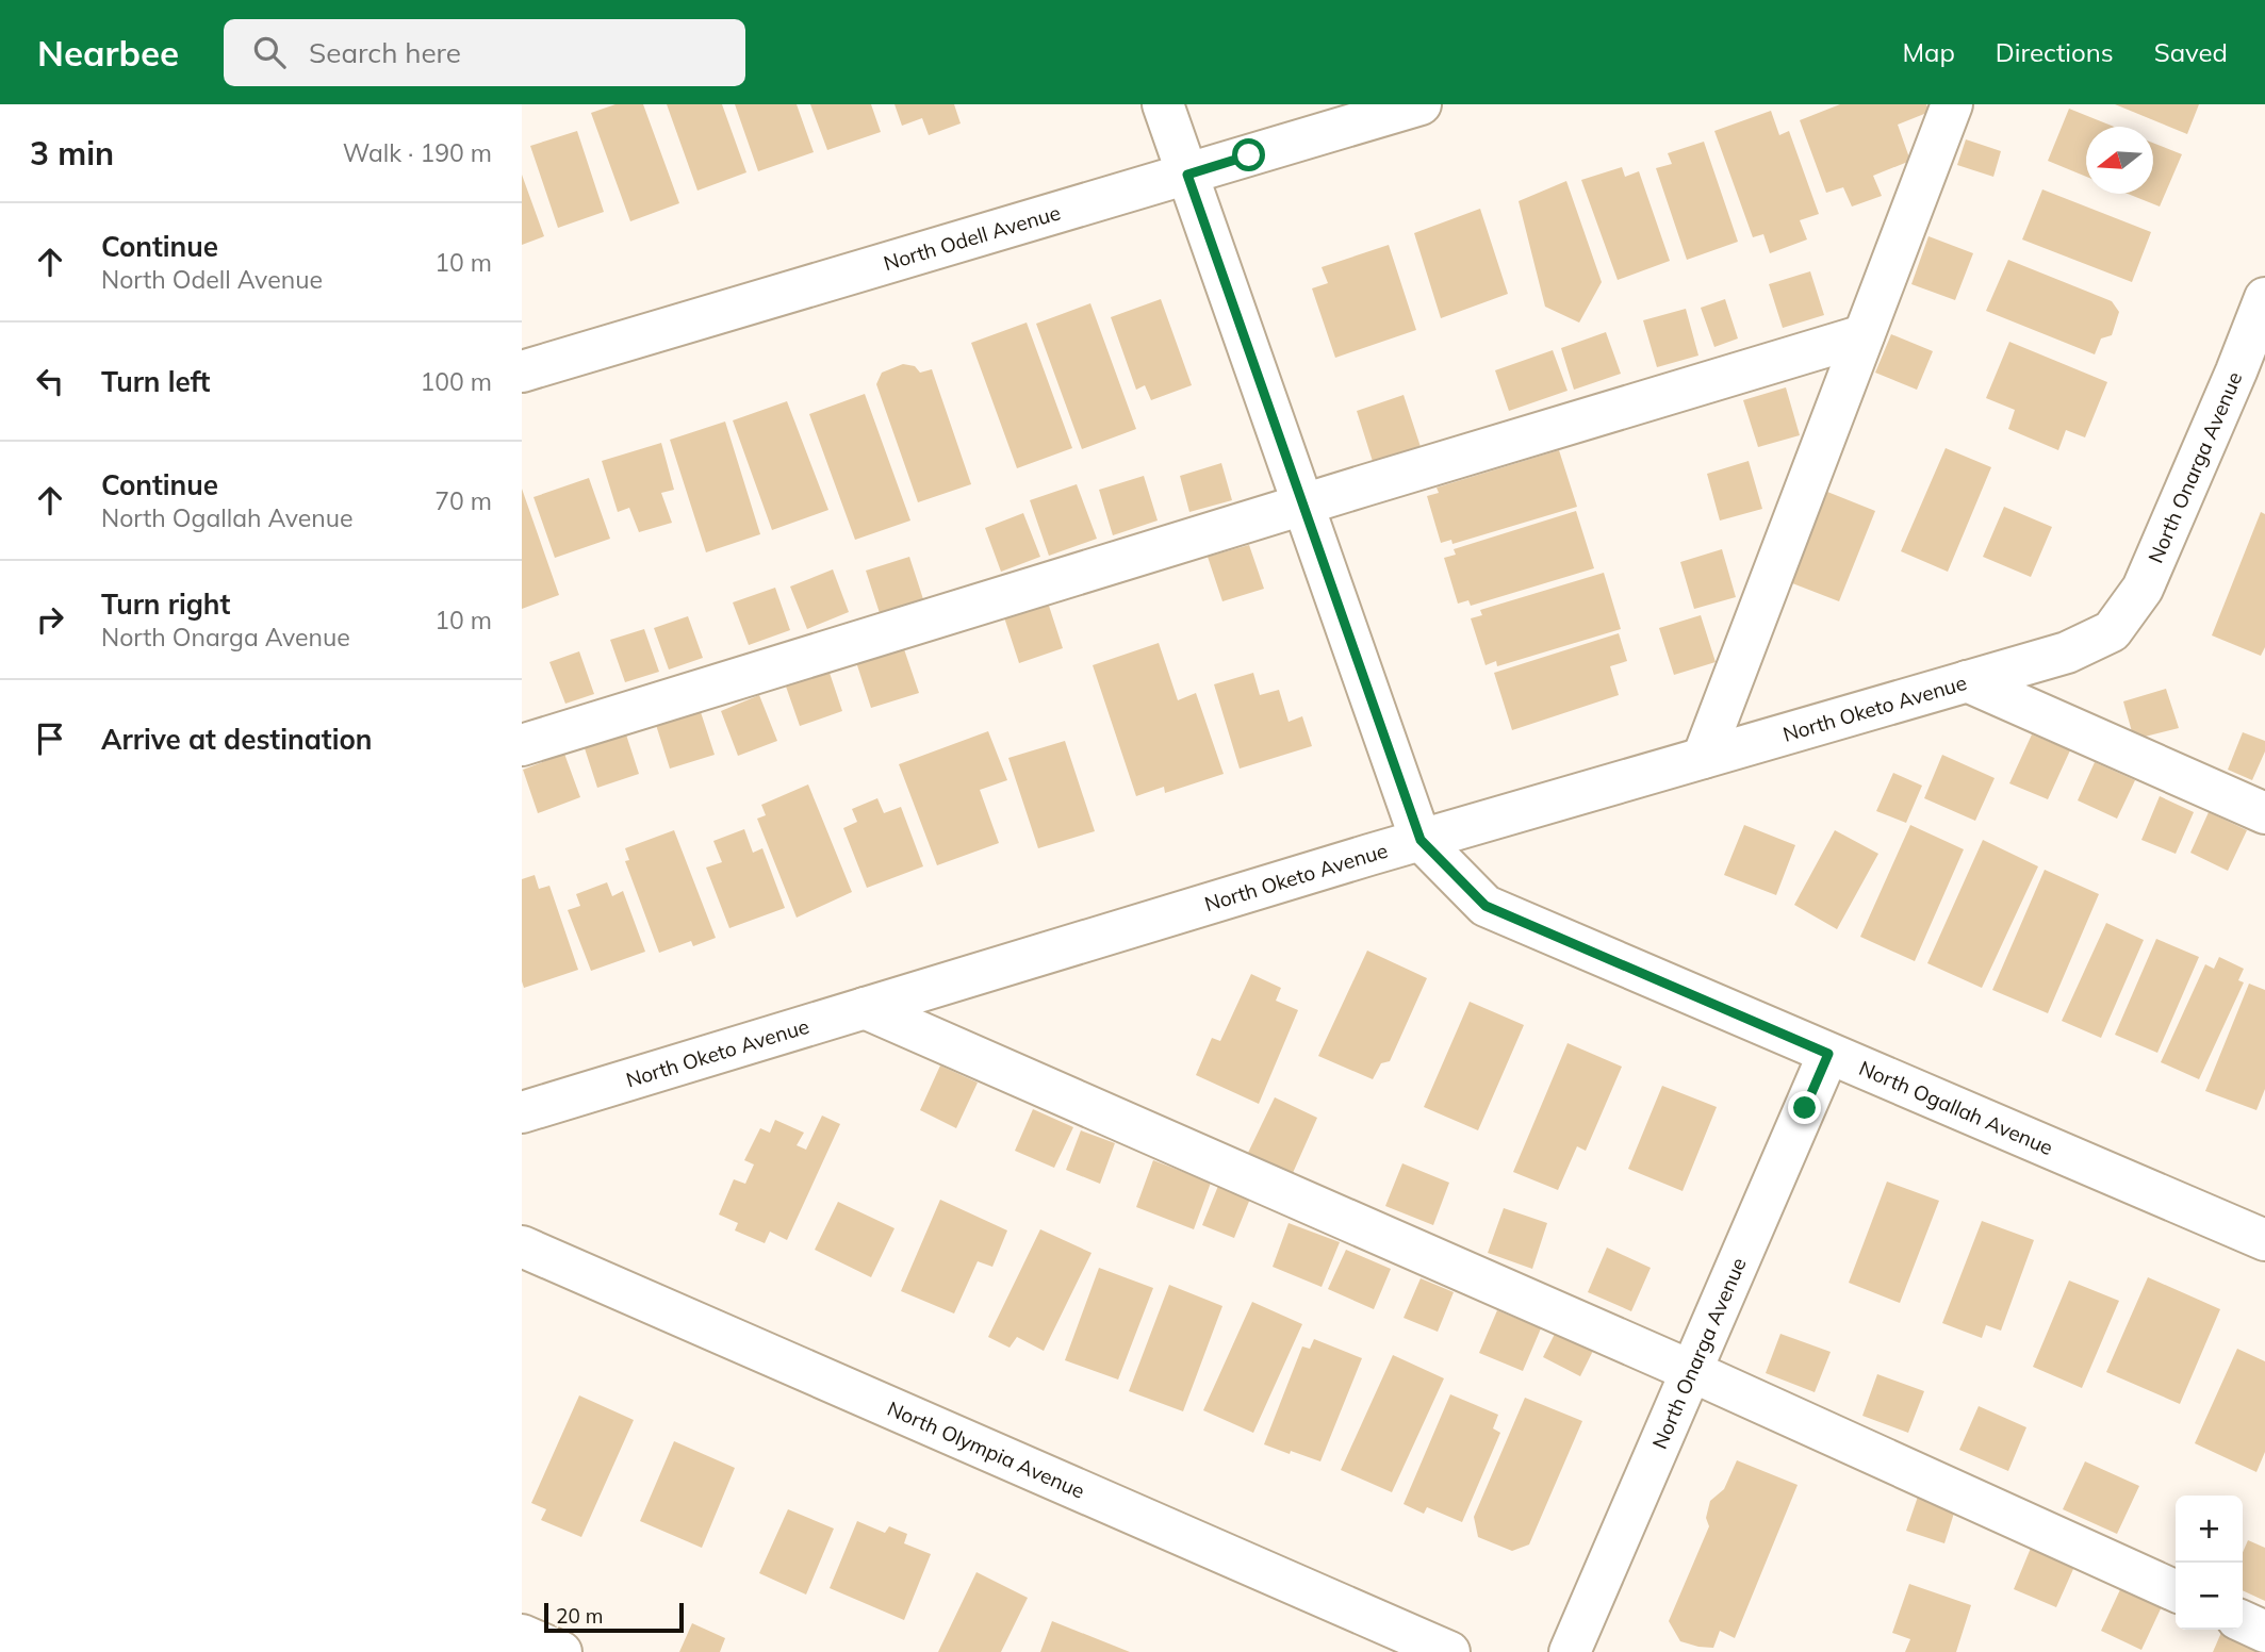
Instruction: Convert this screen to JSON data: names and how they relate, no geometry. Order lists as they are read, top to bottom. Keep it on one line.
{"streets":{"street":["North Odell Avenue","North Onarga Avenue","North Oketo Avenue","North Ogallah Avenue","North Olympia Avenue"]},"crossings":[["North Onarga Avenue","North Oketo Avenue"],["North Onarga Avenue","North Ogallah Avenue"],["North Oketo Avenue","North Ogallah Avenue"]],"scale_bar":"20 m","north":"left","page":{"header":"Nearbee","search":"Search here","nav":["Map","Directions","Saved"],"heading":["3 min","Walk · 190 m"],"list":[["Continue","North Odell Avenue","10 m"],["Turn left","100 m"],["Continue","North Ogallah Avenue","70 m"],["Turn right","North Onarga Avenue","10 m"],"Arrive at destination"],"map_buttons":["+","−"],"scale":"20 m"}}
